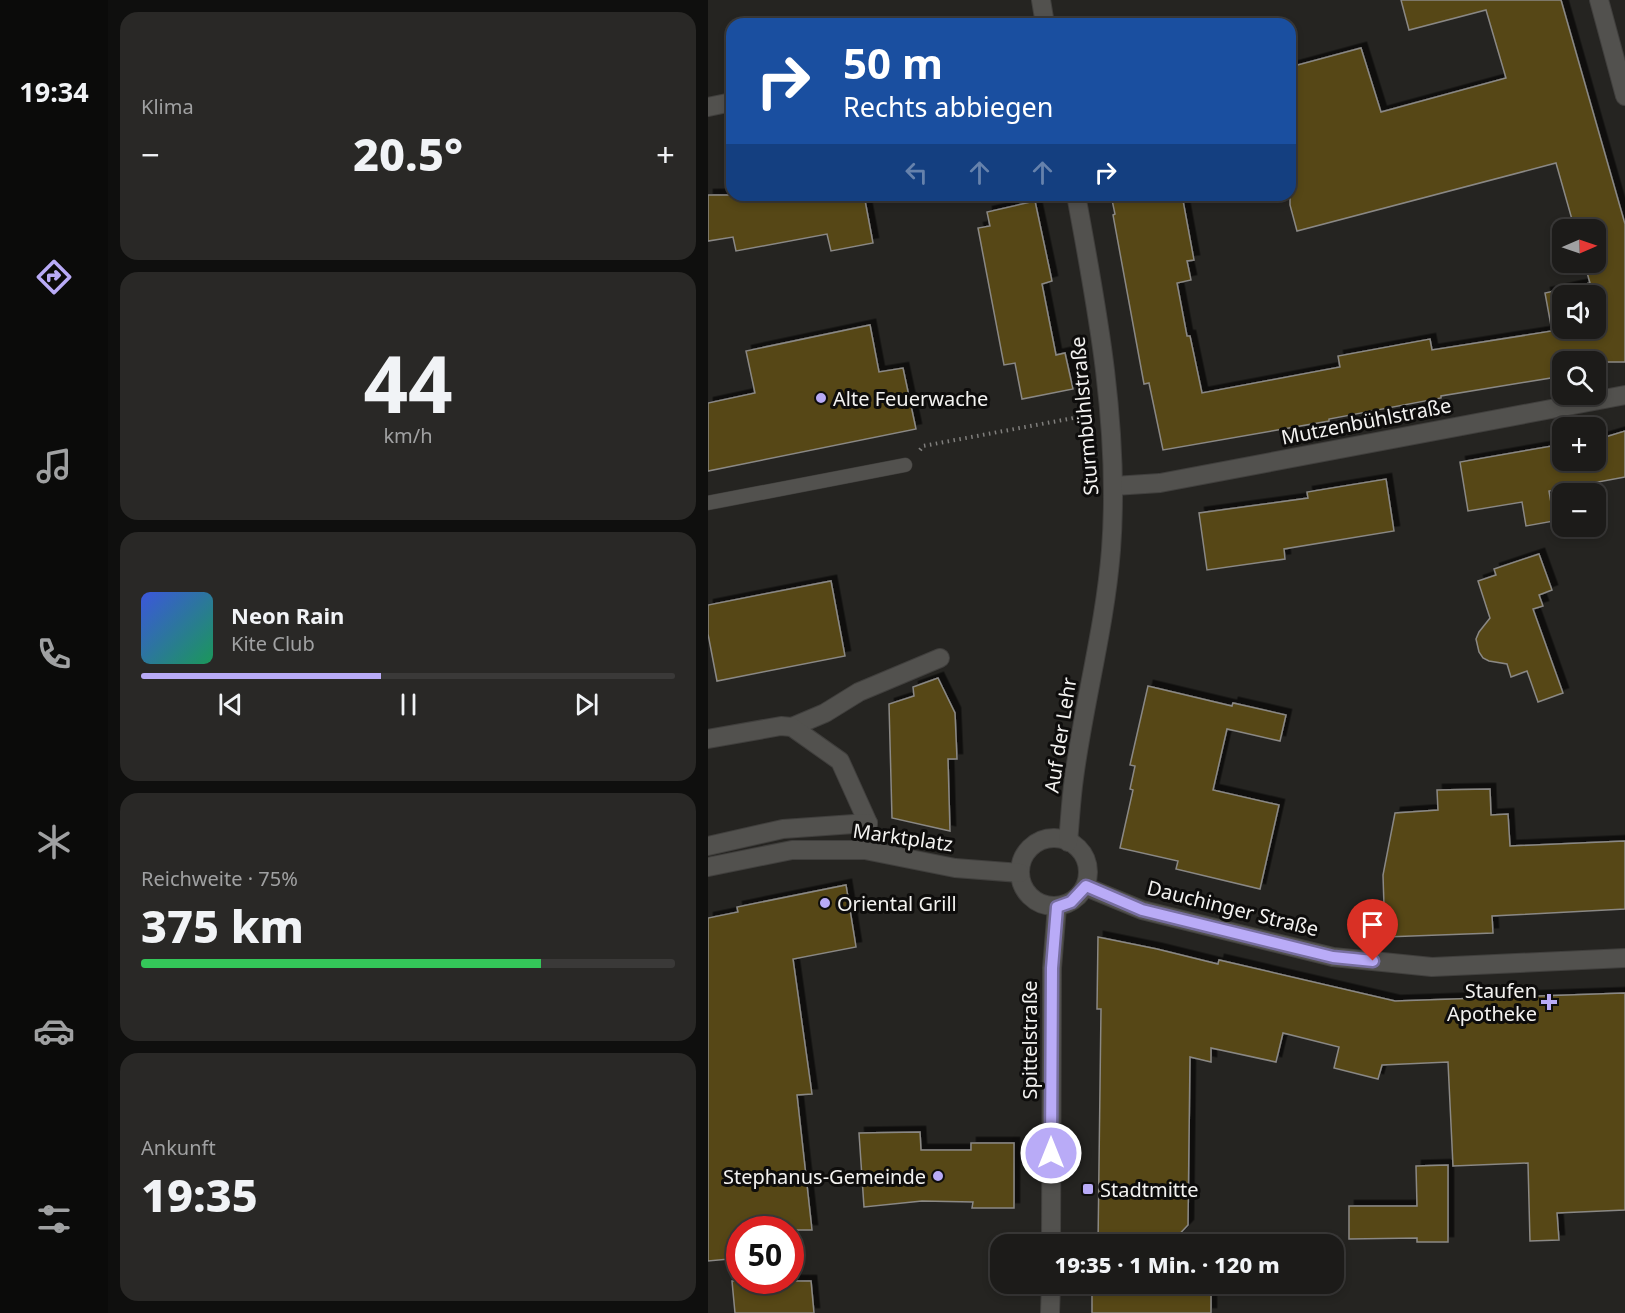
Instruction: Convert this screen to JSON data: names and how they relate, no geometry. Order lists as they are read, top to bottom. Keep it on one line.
{"streets":{"main road":["Sturmbühlstraße","Mutzenbühlstraße","Auf der Lehr","Marktplatz","Dauchinger Straße","Spittelstraße"]},"crossings":[["Sturmbühlstraße","Mutzenbühlstraße"],["Sturmbühlstraße","Auf der Lehr"],["Auf der Lehr","Marktplatz"],["Auf der Lehr","Dauchinger Straße"],["Auf der Lehr","Spittelstraße"],["Marktplatz","Dauchinger Straße"],["Marktplatz","Spittelstraße"],["Dauchinger Straße","Spittelstraße"]],"places":{"other":["Alte Feuerwache","Oriental Grill","Stephanus-Gemeinde"],"health":["Staufen Apotheke"],"transit":["Stadtmitte"]},"north":"right","page":{"tabs":"19:34","tile":["Klima",["44","km/h"],["Reichweite · 75%","375 km"],["Ankunft","19:35"]],"turn":["50 m","Rechts abbiegen"],"heat":["−","20.5°","+"],"map_buttons":["+","−"],"song":["Neon Rain","Kite Club"],"limit":"50","trip":"19:35 · 1 Min. · 120 m"}}
